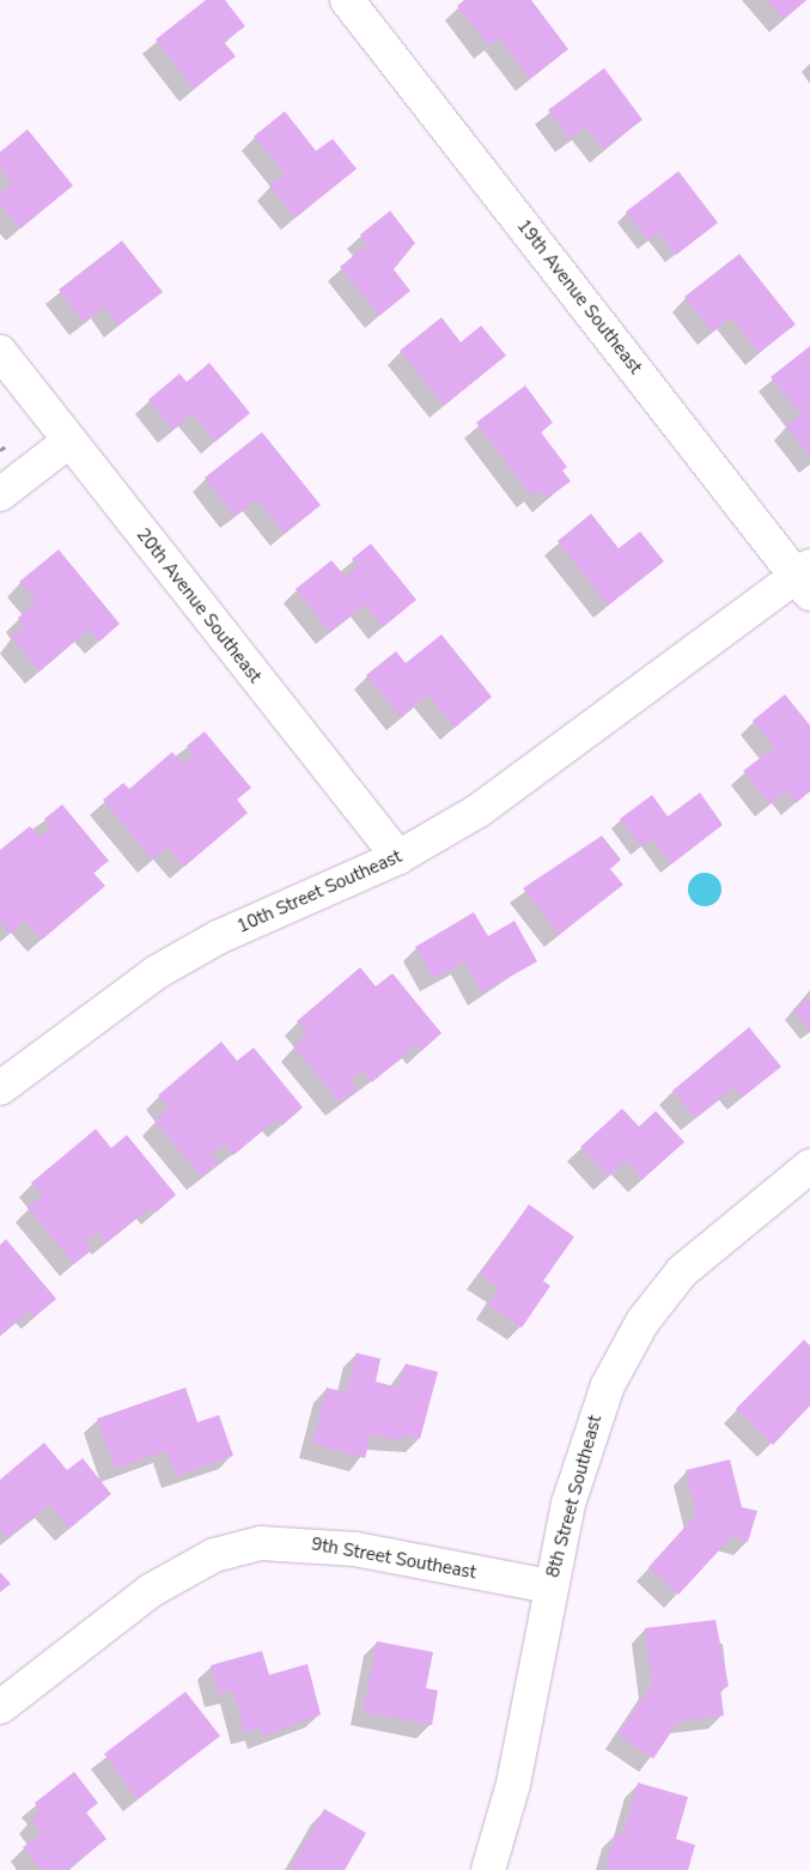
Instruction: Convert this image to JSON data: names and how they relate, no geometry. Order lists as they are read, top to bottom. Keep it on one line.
{"streets":{"street":["19th Avenue Southeast","20th Avenue Southeast","10th Street Southeast","8th Street Southeast","9th Street Southeast"]},"crossings":[["19th Avenue Southeast","10th Street Southeast"],["20th Avenue Southeast","10th Street Southeast"],["8th Street Southeast","9th Street Southeast"]]}
